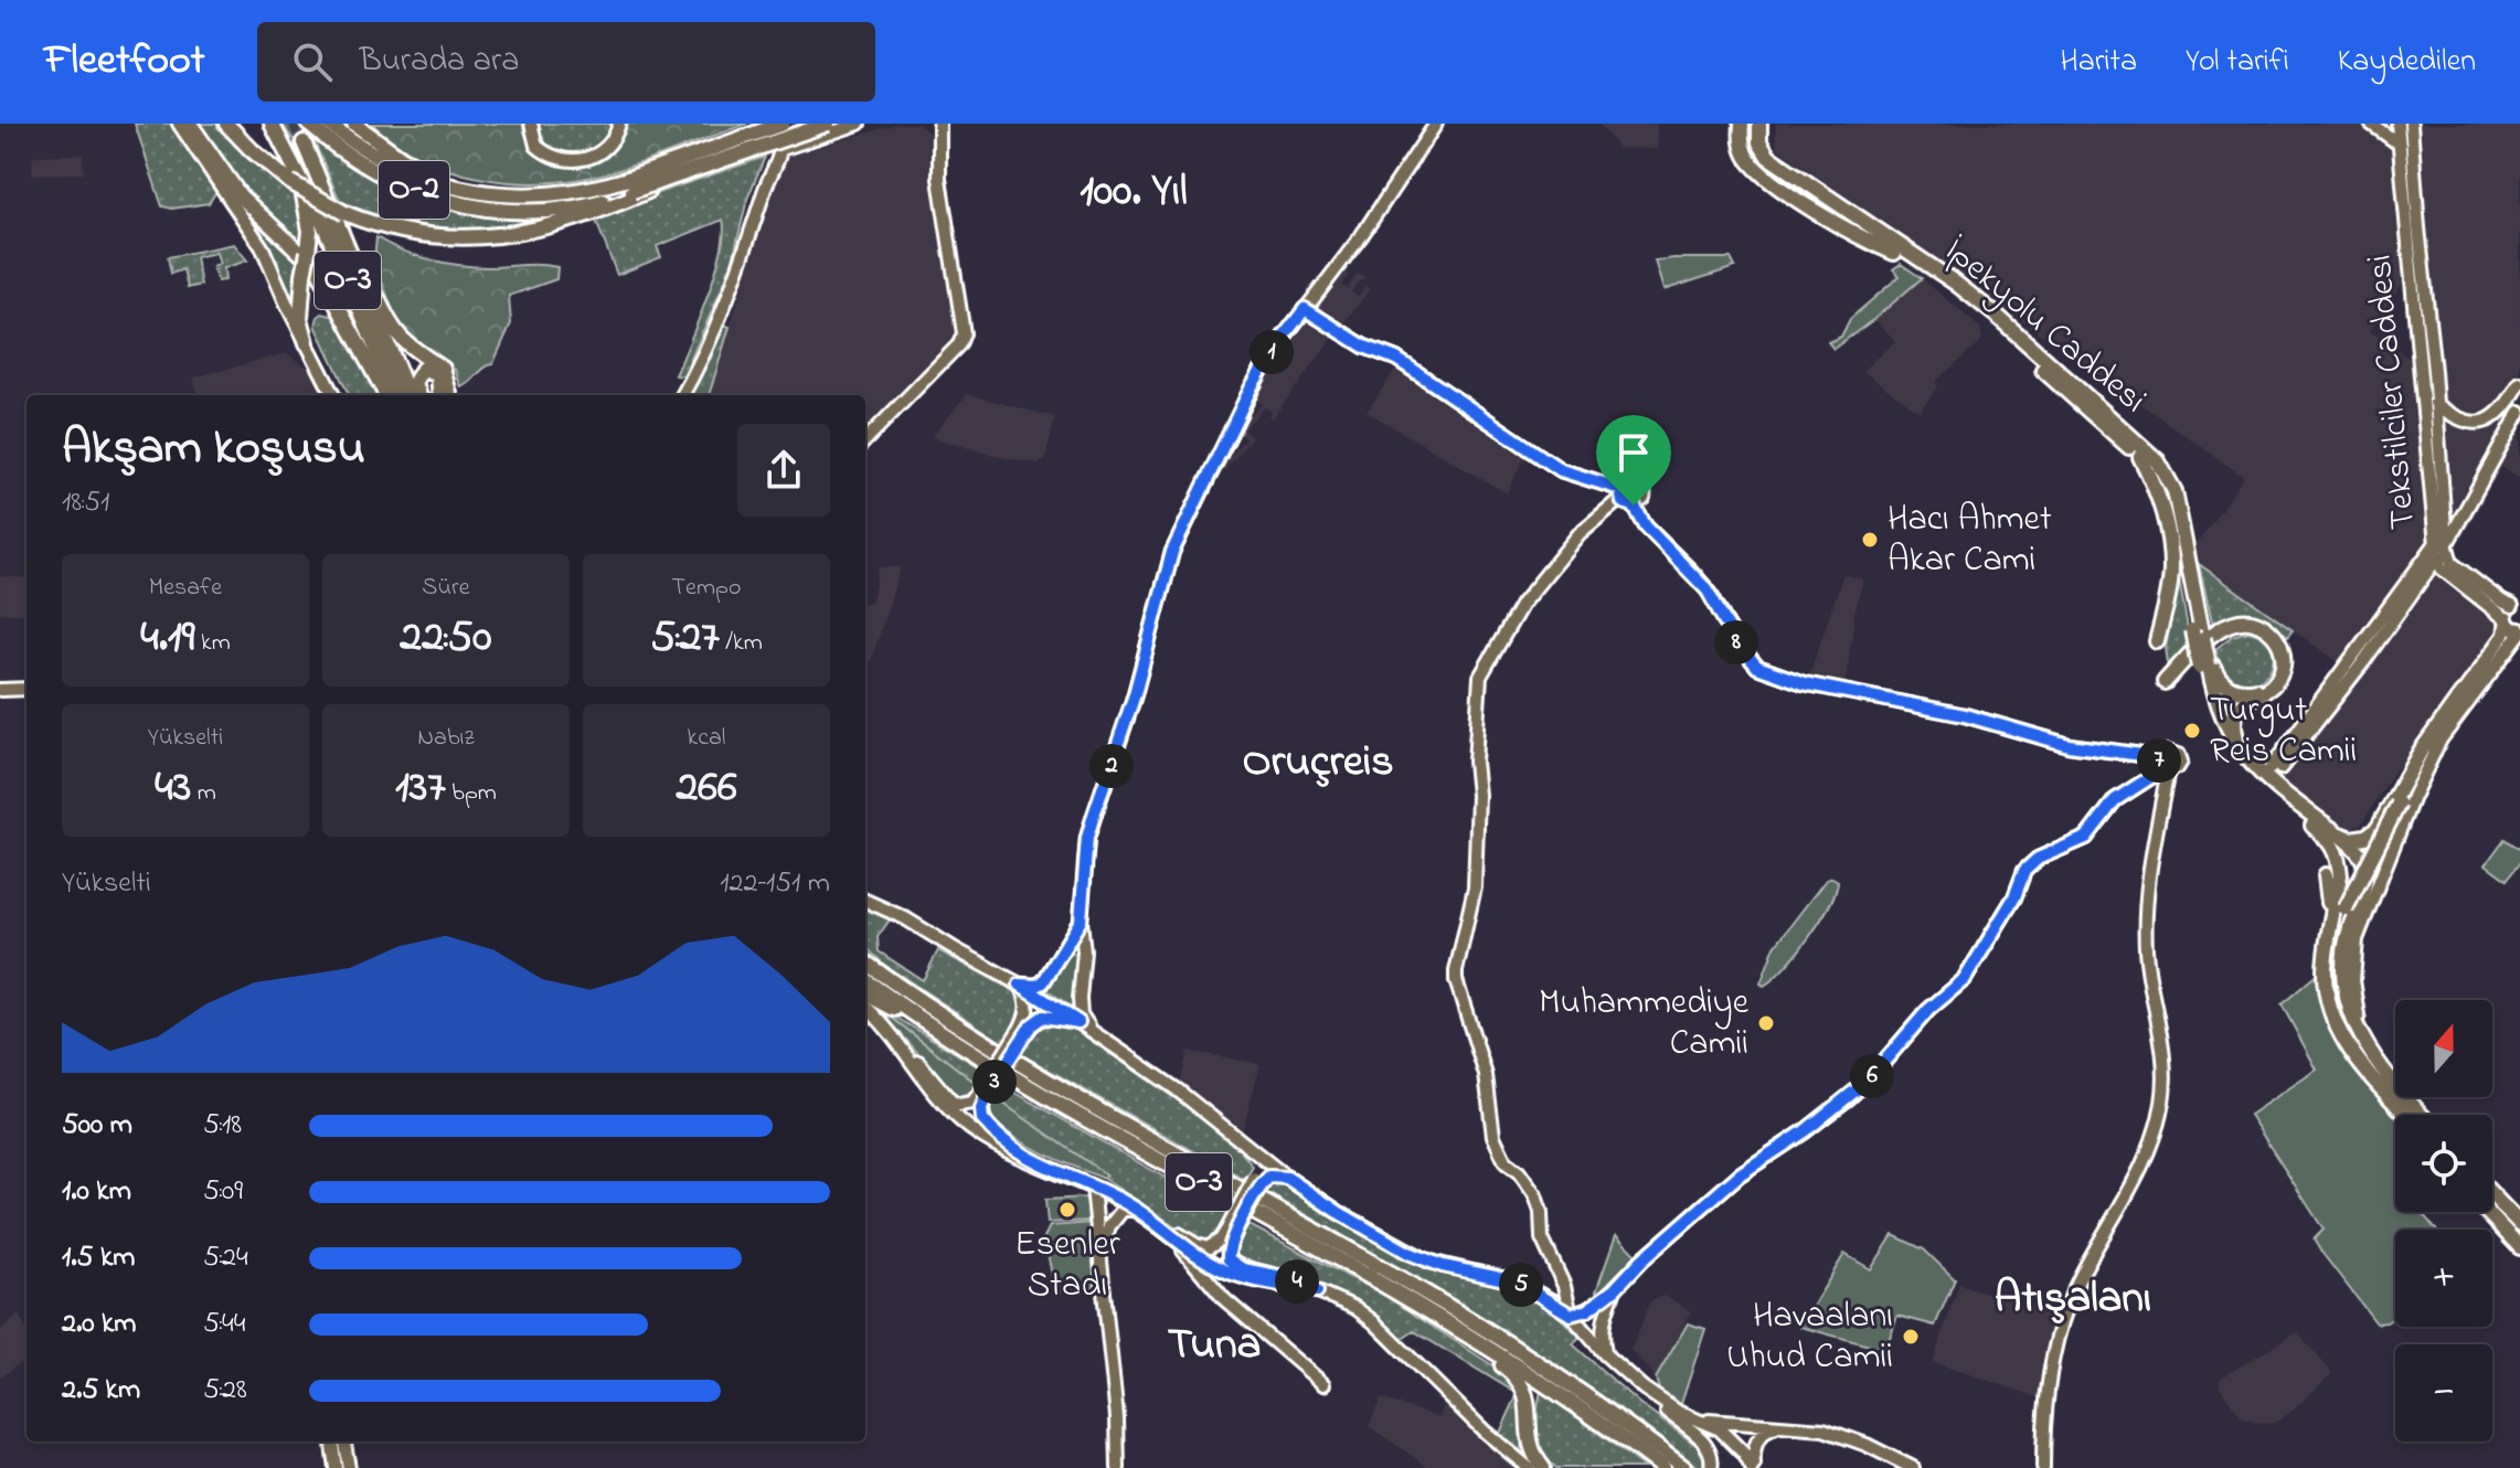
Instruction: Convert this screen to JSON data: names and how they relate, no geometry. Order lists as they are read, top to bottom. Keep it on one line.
{"streets":{"highway":["O-2","O-3","İpekyolu Caddesi"],"main road":["Tekstilciler Caddesi"]},"districts":["100. Yıl","Oruçreis","Atışalanı","Tuna"],"places":["Hacı Ahmet Akar Cami","Turgut Reis Camii","Muhammediye Camii","Esenler Stadı","Havaalanı Uhud Camii"],"north":"top","page":{"header":"Fleetfoot","search":"Burada ara","nav":["Harita","Yol tarifi","Kaydedilen"],"pins":["1","8","7","2","6","3","4","5"],"heading":["Akşam koşusu","18:51"],"stats":[["Mesafe","4.19 km"],["Süre","22:50"],["Tempo","5:27 /km"],["Yükselti","43 m"],["Nabız","137 bpm"],["kcal","266"]],"chart":["Yükselti","122–151 m"],"map_buttons":["+","−"],"list":[{"name":"500 m","note":"5:18"},{"name":"1.0 km","note":"5:09"},{"name":"1.5 km","note":"5:24"},{"name":"2.0 km","note":"5:44"},{"name":"2.5 km","note":"5:28"}]}}
